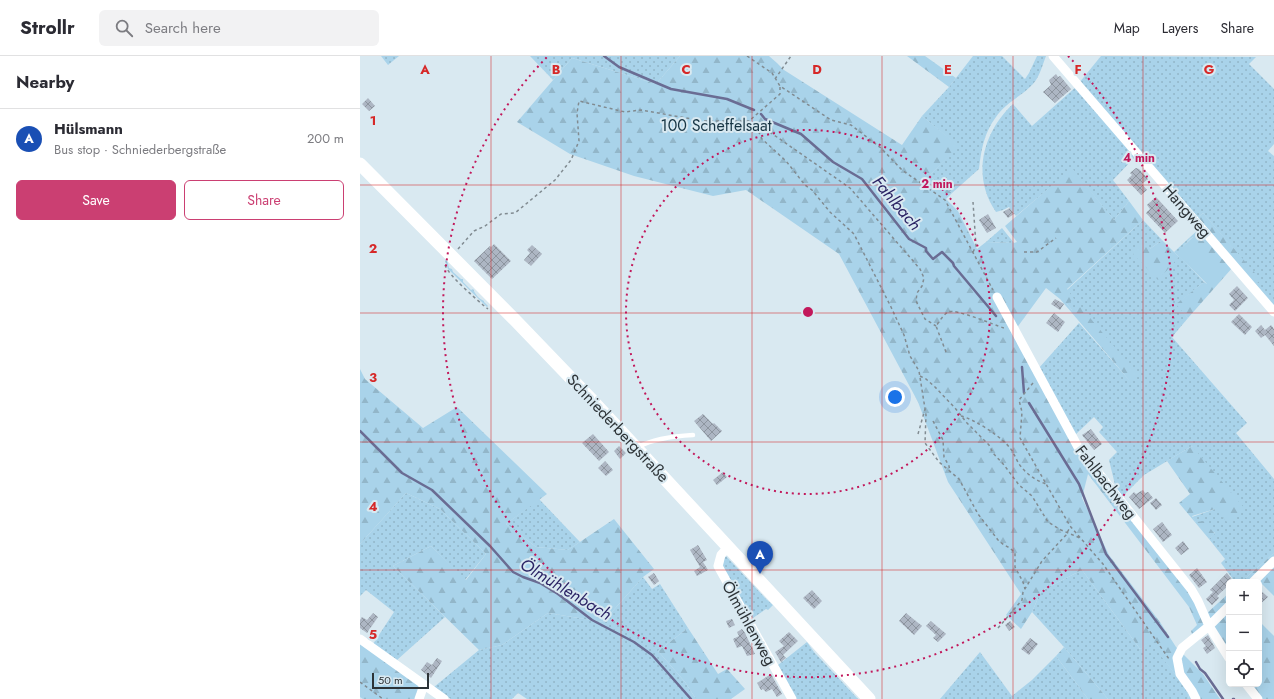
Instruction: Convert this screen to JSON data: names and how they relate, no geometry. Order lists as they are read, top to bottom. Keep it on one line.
{"streets":{"street":["Hangweg","Schniederbergstraße","Fahlbachweg","Ölmühlenweg"]},"crossings":[["Schniederbergstraße","Ölmühlenweg"]],"water":["Fahlbach","Ölmühlenbach"],"parks":["100 Scheffelsaat"],"scale_bar":"50 m","page":{"header":"Strollr","search":"Search here","nav":["Map","Layers","Share"],"heading":"Nearby","list":[{"mark":"A","name":"Hülsmann","note":"Bus stop · Schniederbergstraße","value":"200 m"}],"buttons":["Save","Share"],"pins":"A","map_buttons":["+","−"],"scale":"50 m"},"grid":{"columns":["A","B","C","D","E","F","G"],"rows":["1","2","3","4","5"]},"rings":["4 min","2 min"]}
